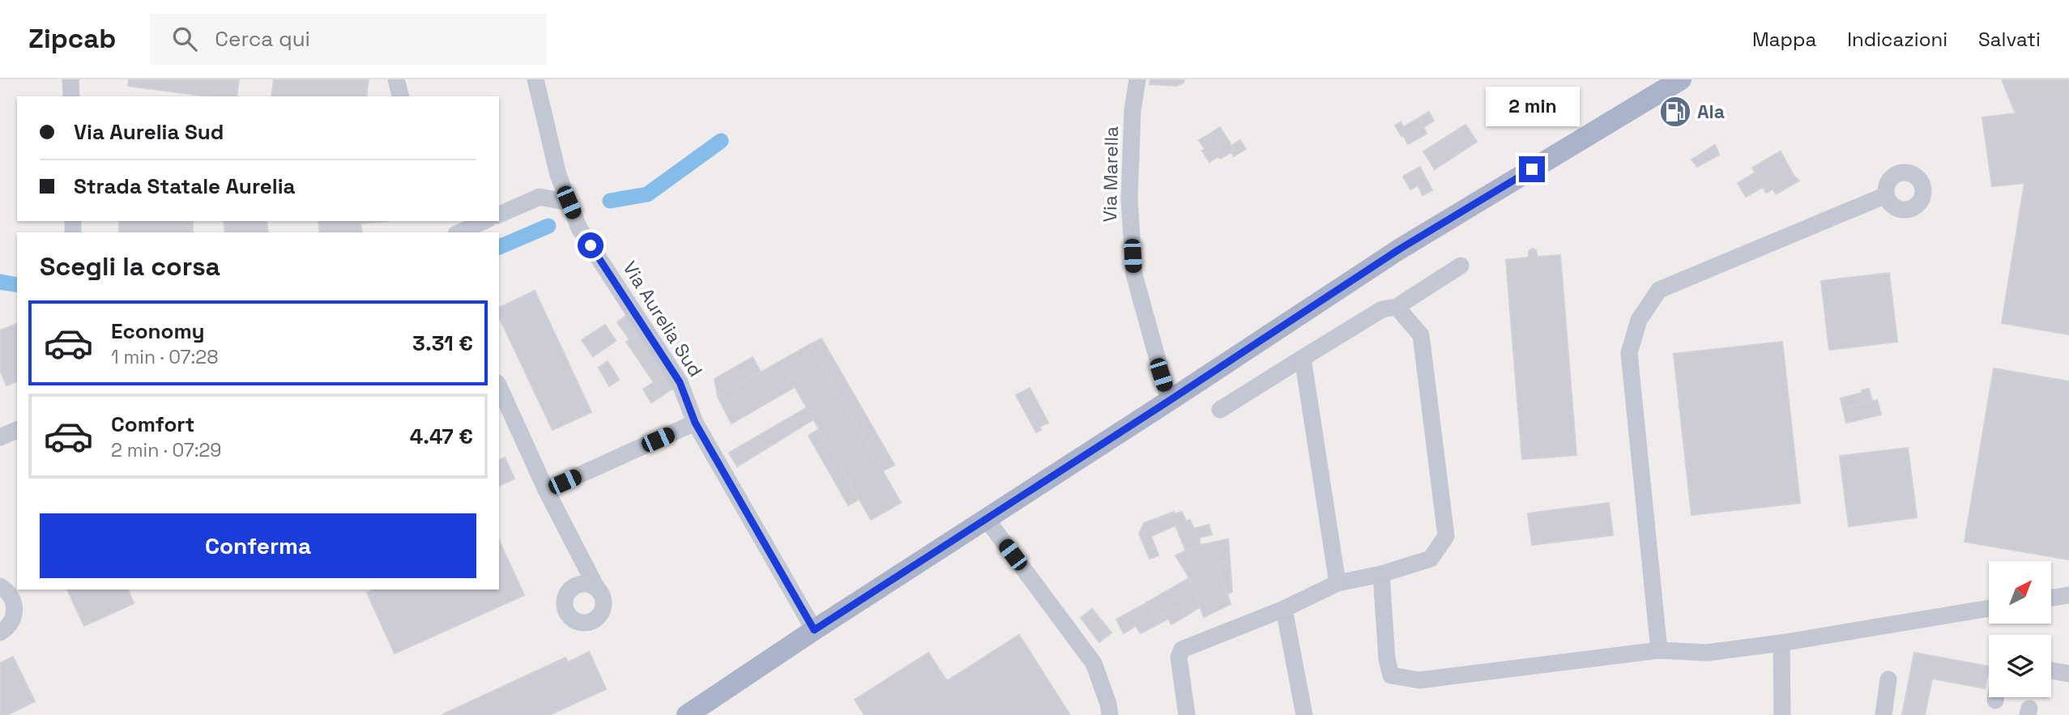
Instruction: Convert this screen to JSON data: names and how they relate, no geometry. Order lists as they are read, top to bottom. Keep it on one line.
{"streets":{"street":["Via Marella","Via Aurelia Sud"]},"places":{"fuel station":["Ala"]},"north":"top right","page":{"header":"Zipcab","search":"Cerca qui","nav":["Mappa","Indicazioni","Salvati"],"bubble":"2 min","banner":["Via Aurelia Sud","Strada Statale Aurelia"],"heading":"Scegli la corsa","list":[{"name":"Economy","note":"1 min · 07:28","value":"3.31 €"},{"name":"Comfort","note":"2 min · 07:29","value":"4.47 €"}],"buttons":"Conferma"}}
